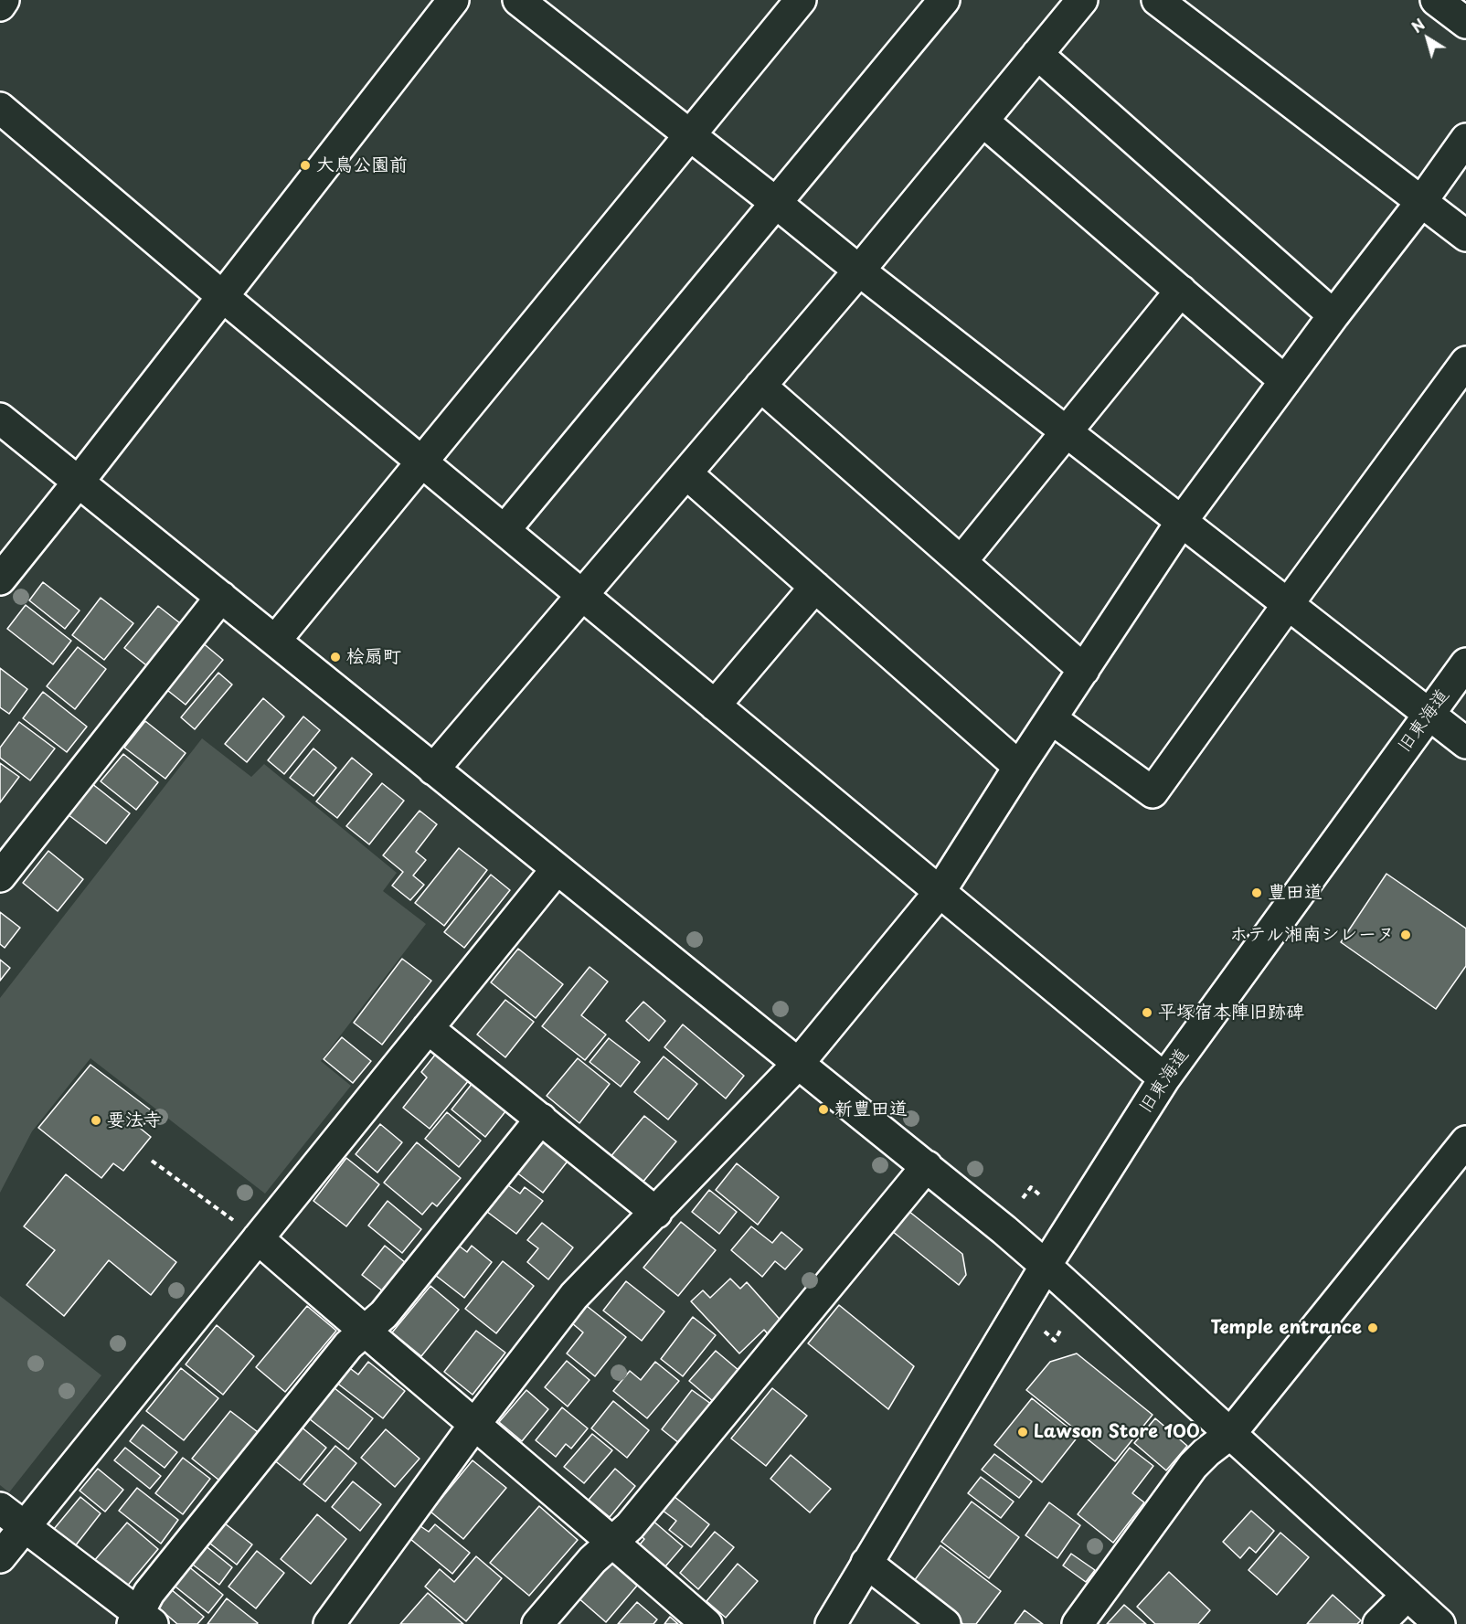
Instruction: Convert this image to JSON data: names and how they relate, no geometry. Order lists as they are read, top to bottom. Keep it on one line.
{"streets":{"street":["旧東海道"]},"places":["大鳥公園前","桧扇町","豊田道","ホテル湘南シレーヌ","平塚宿本陣旧跡碑","新豊田道","要法寺","Temple entrance","Lawson Store 100"],"north":"top left"}
